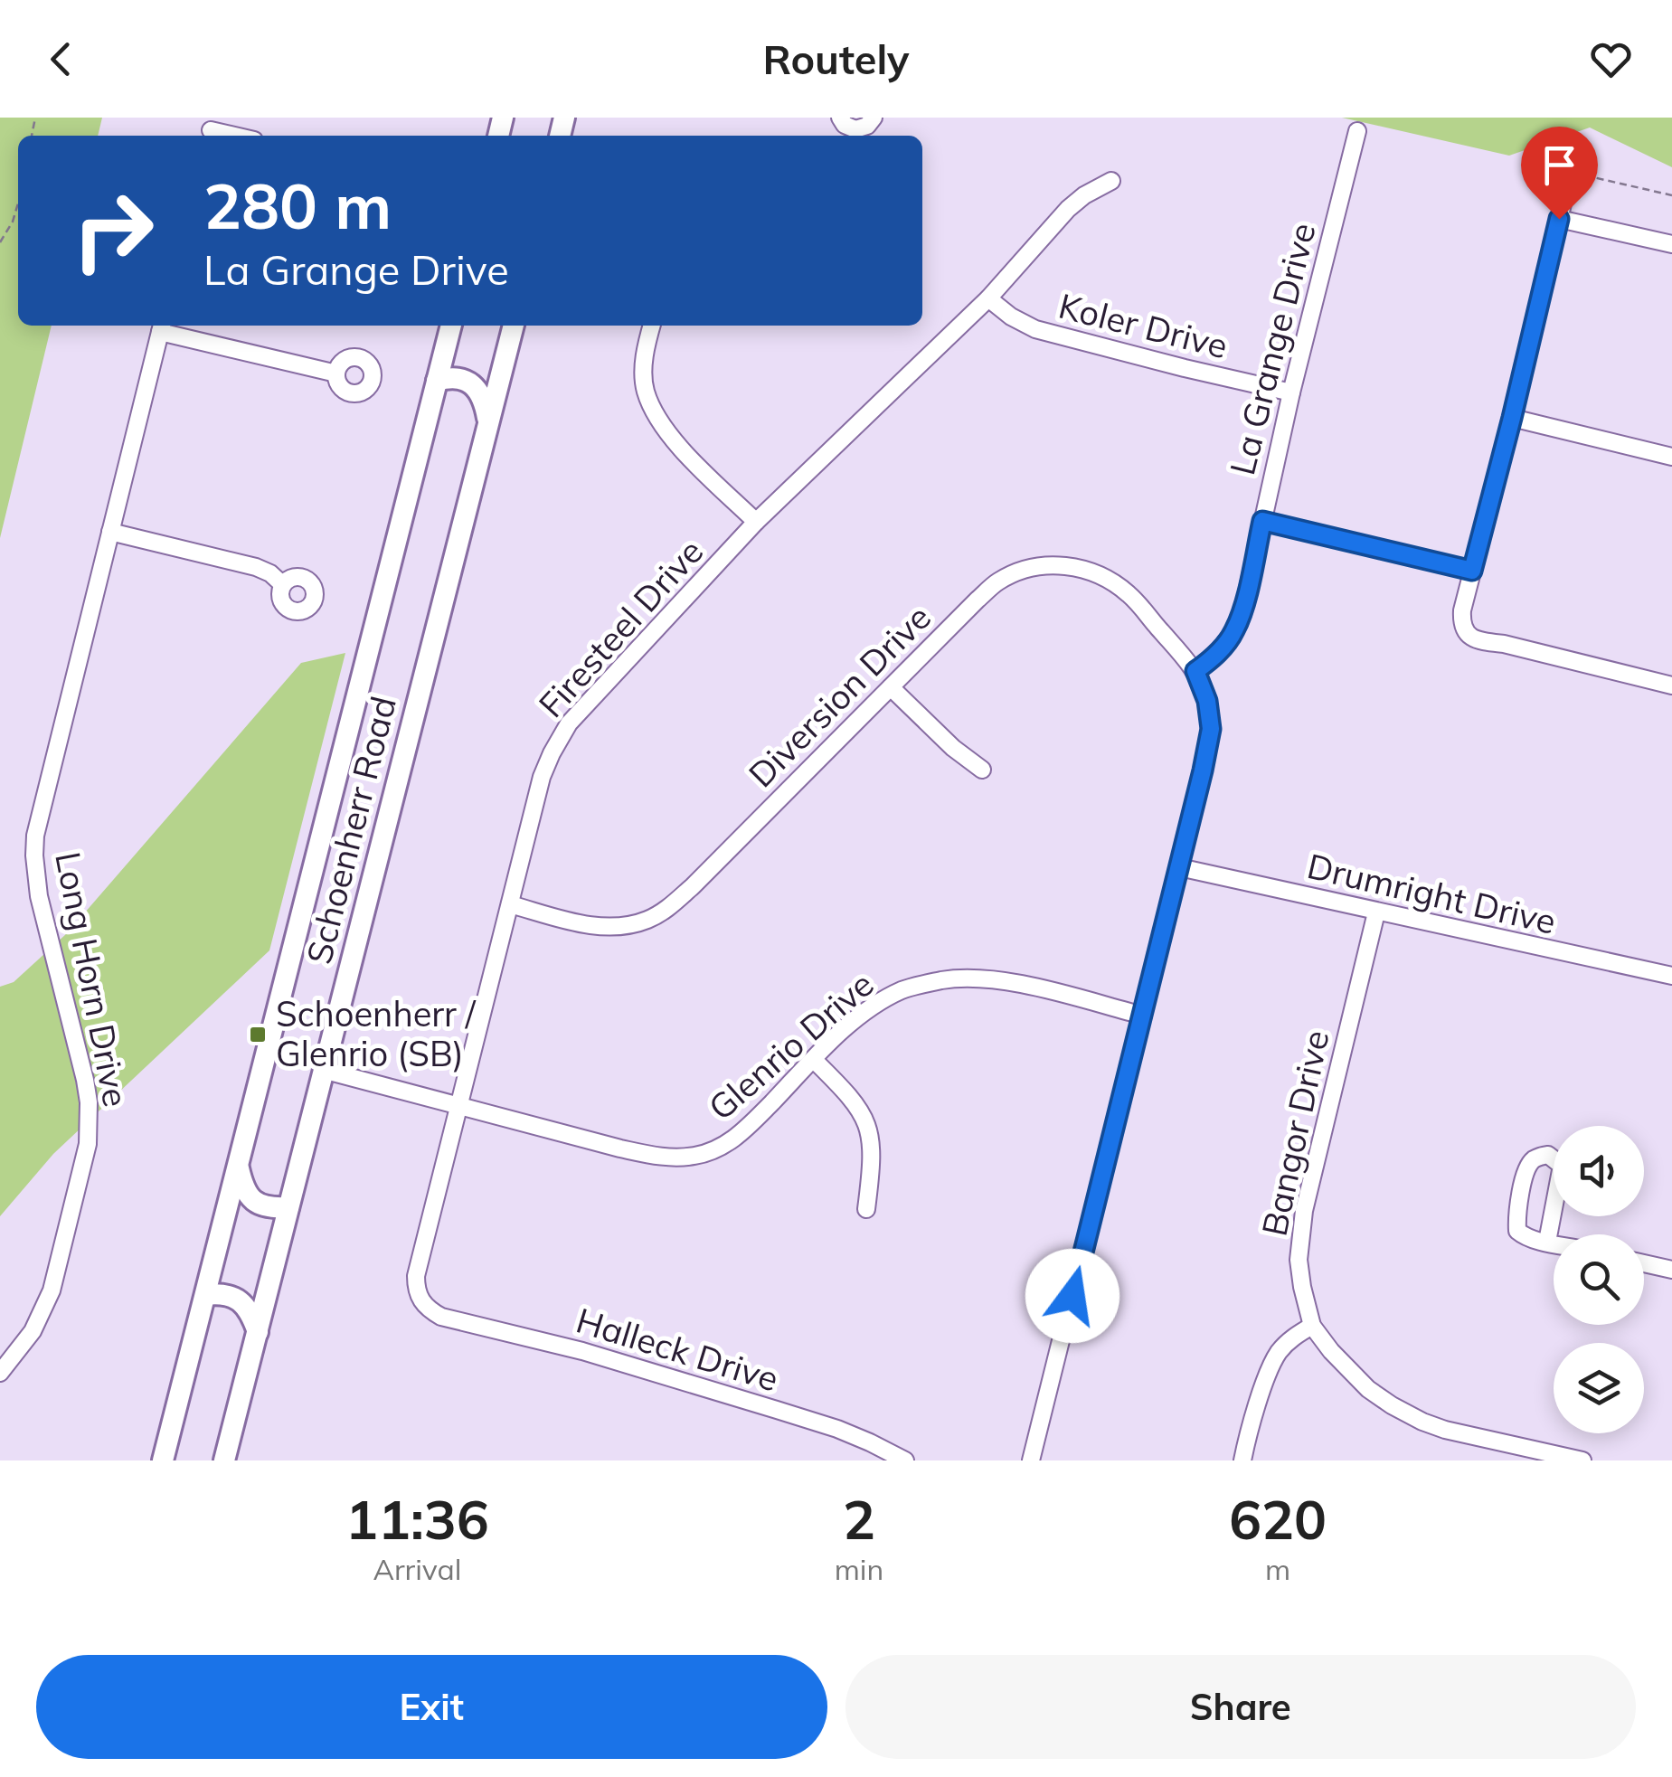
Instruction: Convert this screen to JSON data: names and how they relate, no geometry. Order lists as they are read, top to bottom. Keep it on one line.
{"streets":{"main road":["Schoenherr Road"],"street":["Koler Drive","La Grange Drive","Firesteel Drive","Diversion Drive","Drumright Drive","Long Horn Drive","Glenrio Drive","Bangor Drive","Halleck Drive"]},"crossings":[["Koler Drive","La Grange Drive"],["Koler Drive","Firesteel Drive"],["La Grange Drive","Diversion Drive"],["Firesteel Drive","Diversion Drive"],["Firesteel Drive","Glenrio Drive"],["Firesteel Drive","Halleck Drive"],["Schoenherr Road","Glenrio Drive"],["Drumright Drive","Bangor Drive"]],"places":{"transit":["Schoenherr / Glenrio (SB)"]},"page":{"header":"Routely","turn":["280 m","La Grange Drive"],"eta":["11:36","Arrival","2","min","620","m"],"buttons":["Exit","Share"]}}
